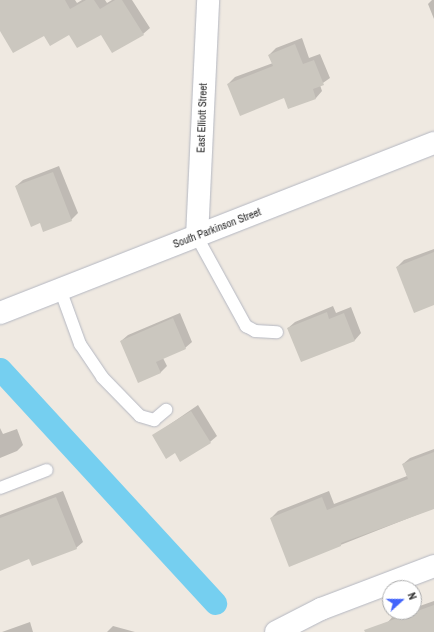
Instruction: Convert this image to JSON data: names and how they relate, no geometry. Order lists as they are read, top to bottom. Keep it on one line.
{"streets":{"street":["East Elliott Street","South Parkinson Street"]},"crossings":[["East Elliott Street","South Parkinson Street"]],"north":"right"}
